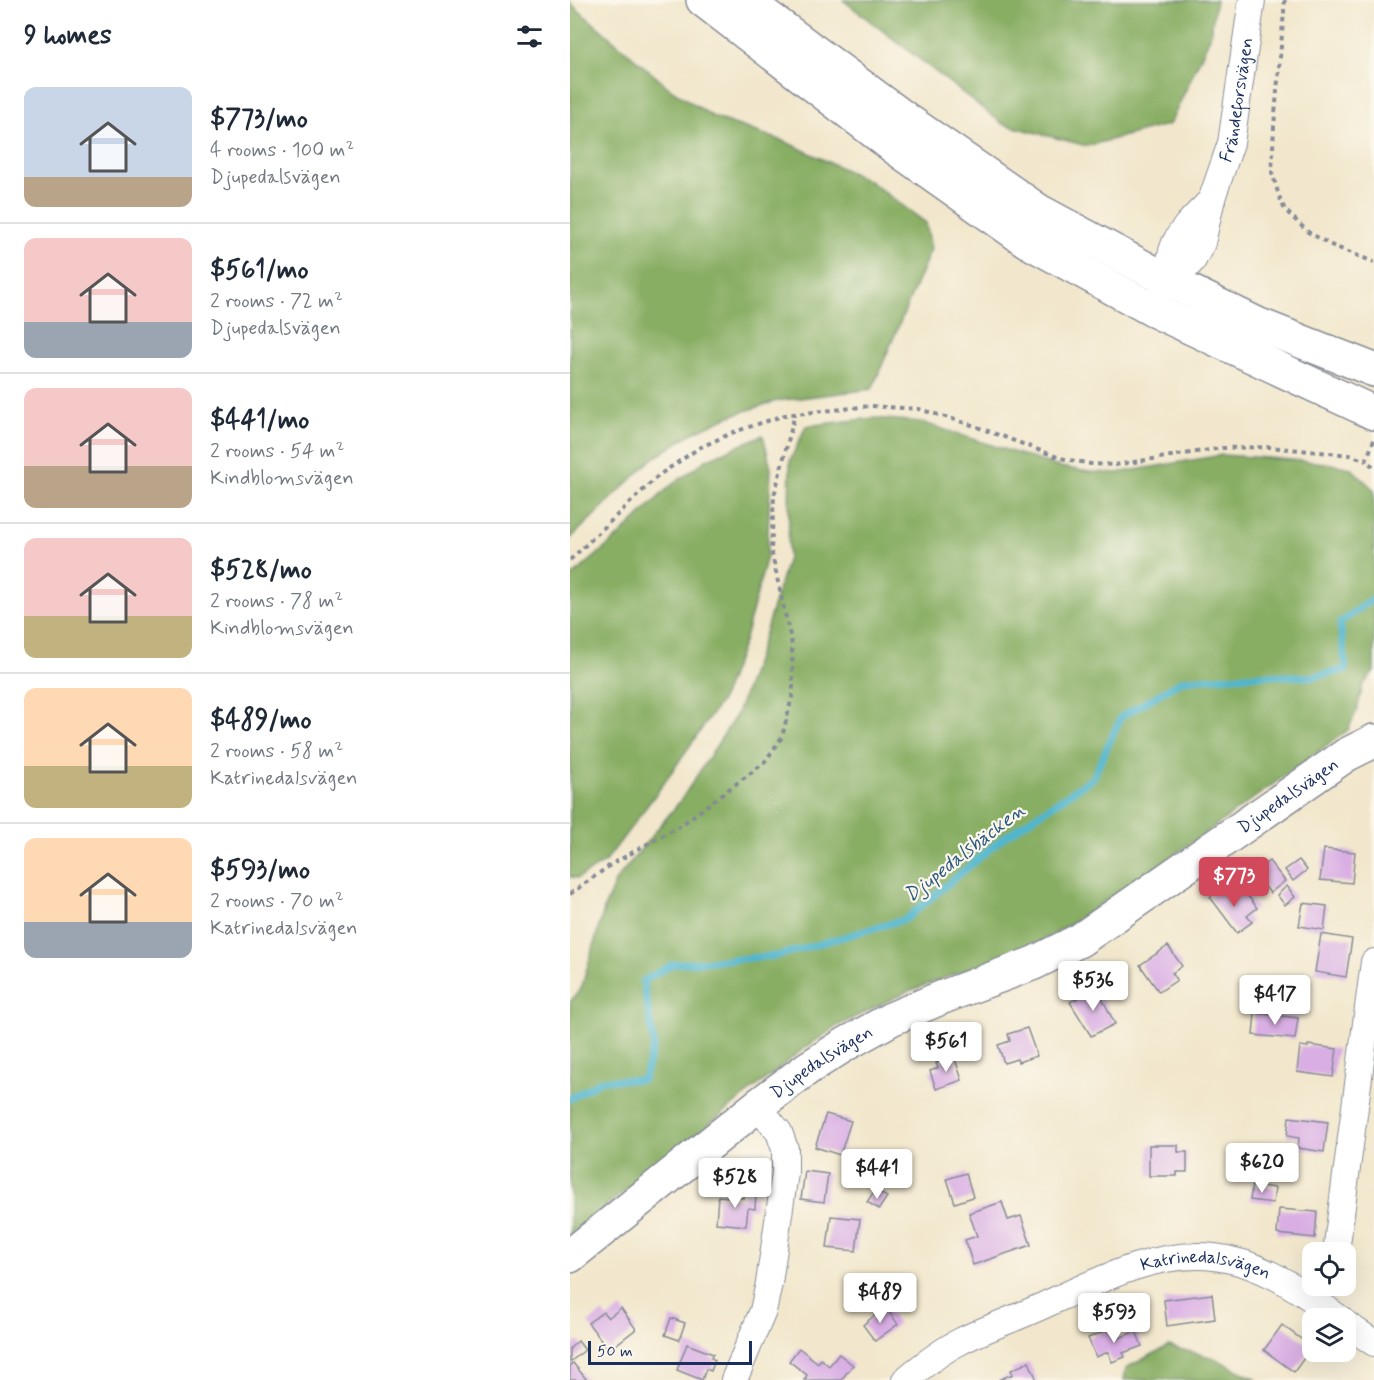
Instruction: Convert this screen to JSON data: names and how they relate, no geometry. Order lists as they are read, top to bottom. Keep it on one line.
{"streets":{"main road":["Djupedalsvägen"],"street":["Frändeforsvägen","Katrinedalsvägen"]},"water":["Djupedalsbäcken"],"scale_bar":"50 m","page":{"heading":"9 homes","list":[{"name":"$773/mo","note":"4 rooms · 100 m² · Djupedalsvägen"},{"name":"$561/mo","note":"2 rooms · 72 m² · Djupedalsvägen"},{"name":"$441/mo","note":"2 rooms · 54 m² · Kindblomsvägen"},{"name":"$528/mo","note":"2 rooms · 78 m² · Kindblomsvägen"},{"name":"$489/mo","note":"2 rooms · 58 m² · Katrinedalsvägen"},{"name":"$593/mo","note":"2 rooms · 70 m² · Katrinedalsvägen"}],"price":["$773","$536","$417","$561","$620","$441","$528","$489","$593"],"scale":"50 m"}}
